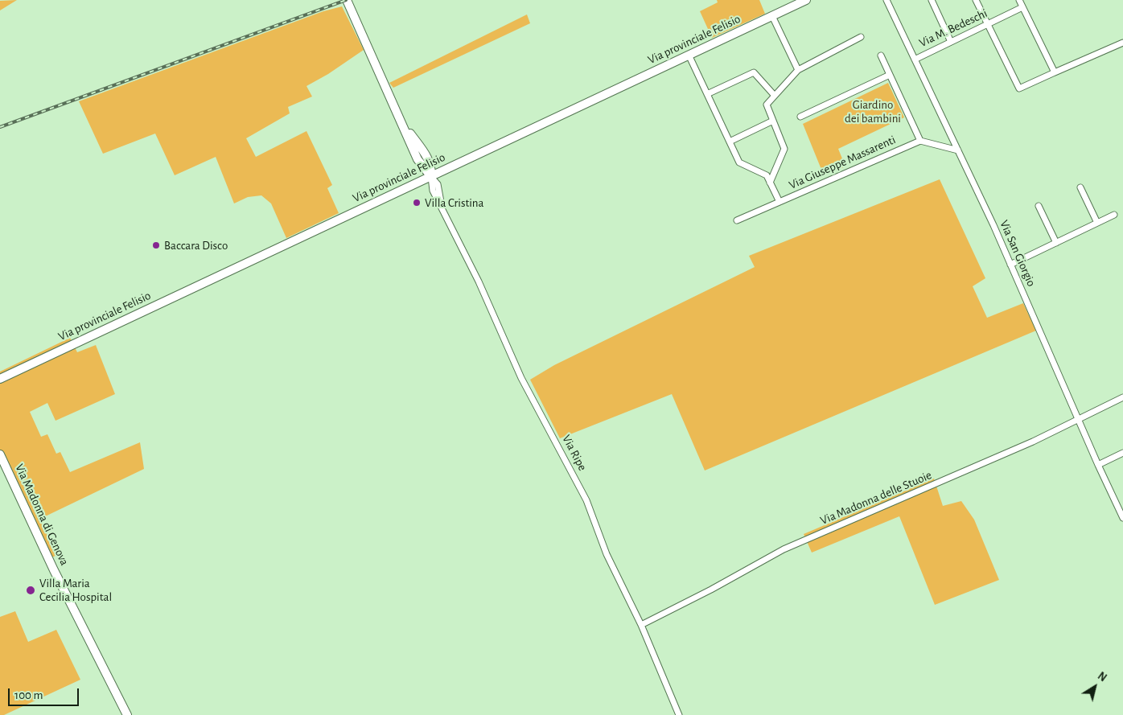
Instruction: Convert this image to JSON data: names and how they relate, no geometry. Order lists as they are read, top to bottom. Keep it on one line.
{"streets":{"main road":["Via provinciale Felisio","Via Madonna di Genova"],"street":["Via M. Bedeschi","Via Giuseppe Massarenti","Via San Giorgio","Via Ripe","Via Madonna delle Stuoie"]},"crossings":[["Via M. Bedeschi","Via San Giorgio"],["Via provinciale Felisio","Via Ripe"],["Via San Giorgio","Via Madonna delle Stuoie"],["Via Ripe","Via Madonna delle Stuoie"]],"parks":["Giardino dei bambini"],"places":["Villa Cristina","Baccara Disco","Villa Maria Cecilia Hospital"],"scale_bar":"100 m","north":"top right"}
